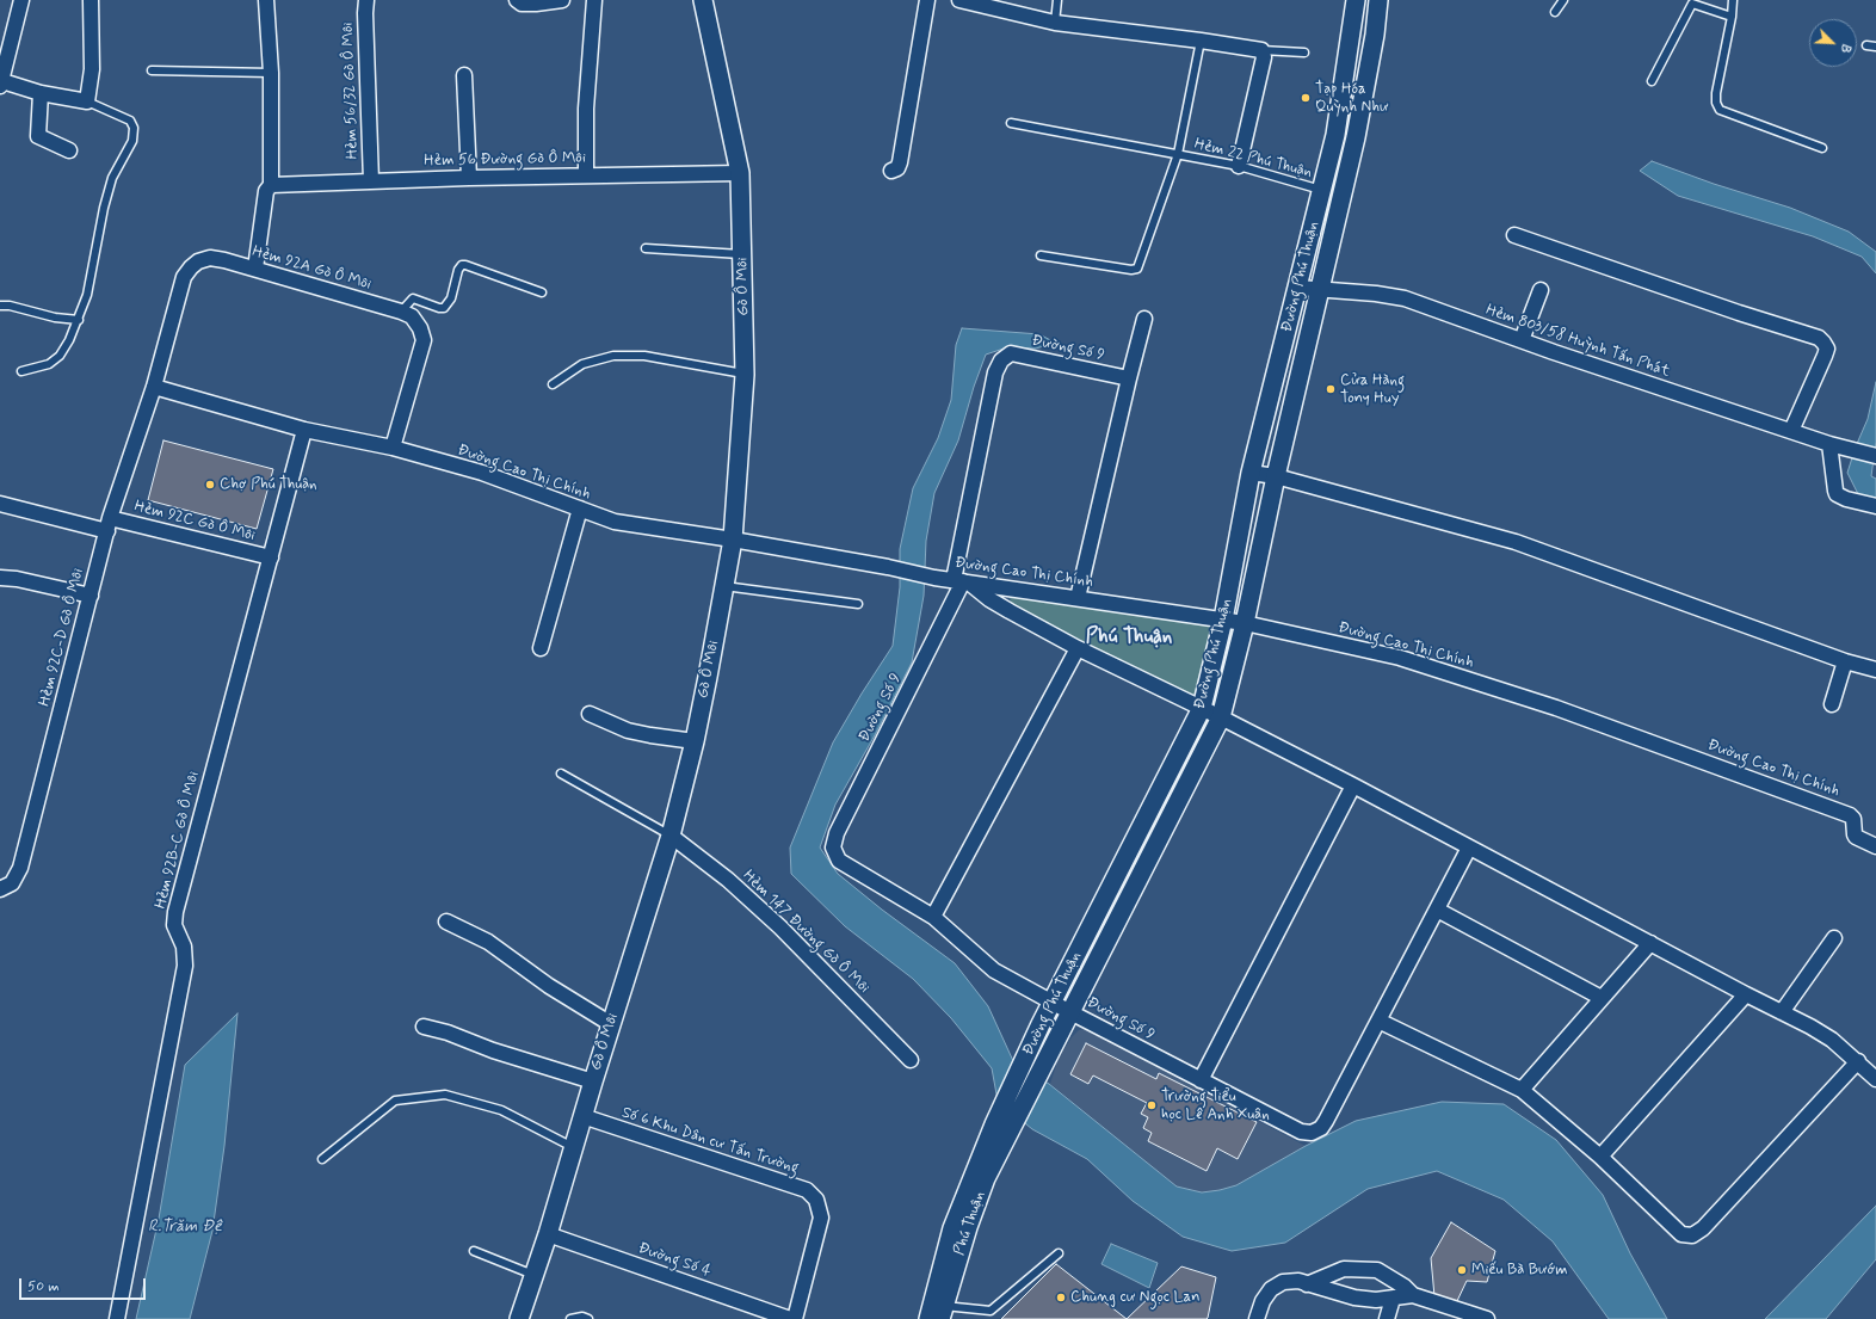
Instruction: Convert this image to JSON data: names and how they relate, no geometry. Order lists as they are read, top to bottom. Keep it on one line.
{"streets":{"street":["Hẻm 56/32 Gò Ô Môi","Hẻm 56 Đường Gò Ô Môi","Hẻm 92A Gò Ô Môi","Đường Phú Thuận","Gò Ô Môi","Hẻm 803/58 Huỳnh Tấn Phát","Đường Số 9","Đường Cao Thị Chính","Hẻm 92C Gò Ô Môi","Hẻm 92C-D Gò Ô Môi","Hẻm 92B-C Gò Ô Môi","Hẻm 147 Đường Gò Ô Môi","Số 6 Khu Dân cư Tấn Trường","Phú Thuận","Đường Số 4"],"lane":["Hẻm 22 Phú Thuận"]},"crossings":[["Hẻm 56/32 Gò Ô Môi","Hẻm 56 Đường Gò Ô Môi"],["Hẻm 22 Phú Thuận","Đường Phú Thuận"],["Hẻm 56 Đường Gò Ô Môi","Gò Ô Môi"],["Hẻm 92A Gò Ô Môi","Đường Cao Thị Chính"],["Hẻm 92A Gò Ô Môi","Hẻm 92C-D Gò Ô Môi"],["Đường Phú Thuận","Hẻm 803/58 Huỳnh Tấn Phát"],["Đường Phú Thuận","Đường Số 9"],["Đường Phú Thuận","Đường Cao Thị Chính"],["Đường Phú Thuận","Phú Thuận"],["Gò Ô Môi","Đường Cao Thị Chính"],["Gò Ô Môi","Hẻm 147 Đường Gò Ô Môi"],["Gò Ô Môi","Số 6 Khu Dân cư Tấn Trường"],["Gò Ô Môi","Đường Số 4"],["Đường Số 9","Đường Cao Thị Chính"],["Đường Cao Thị Chính","Hẻm 92C-D Gò Ô Môi"],["Đường Cao Thị Chính","Hẻm 92B-C Gò Ô Môi"],["Hẻm 92C Gò Ô Môi","Hẻm 92C-D Gò Ô Môi"],["Hẻm 92C Gò Ô Môi","Hẻm 92B-C Gò Ô Môi"]],"districts":["Phú Thuận"],"water":["R.Trăm Đệ"],"places":["Tạp Hóa Quỳnh Như","Cửa Hàng Tony Huy","Chợ Phú Thuận","Trường Tiểu học Lê Anh Xuân","Miếu Bà Bướm","Chung cư Ngọc Lan"],"scale_bar":"50 m","north":"bottom right"}
